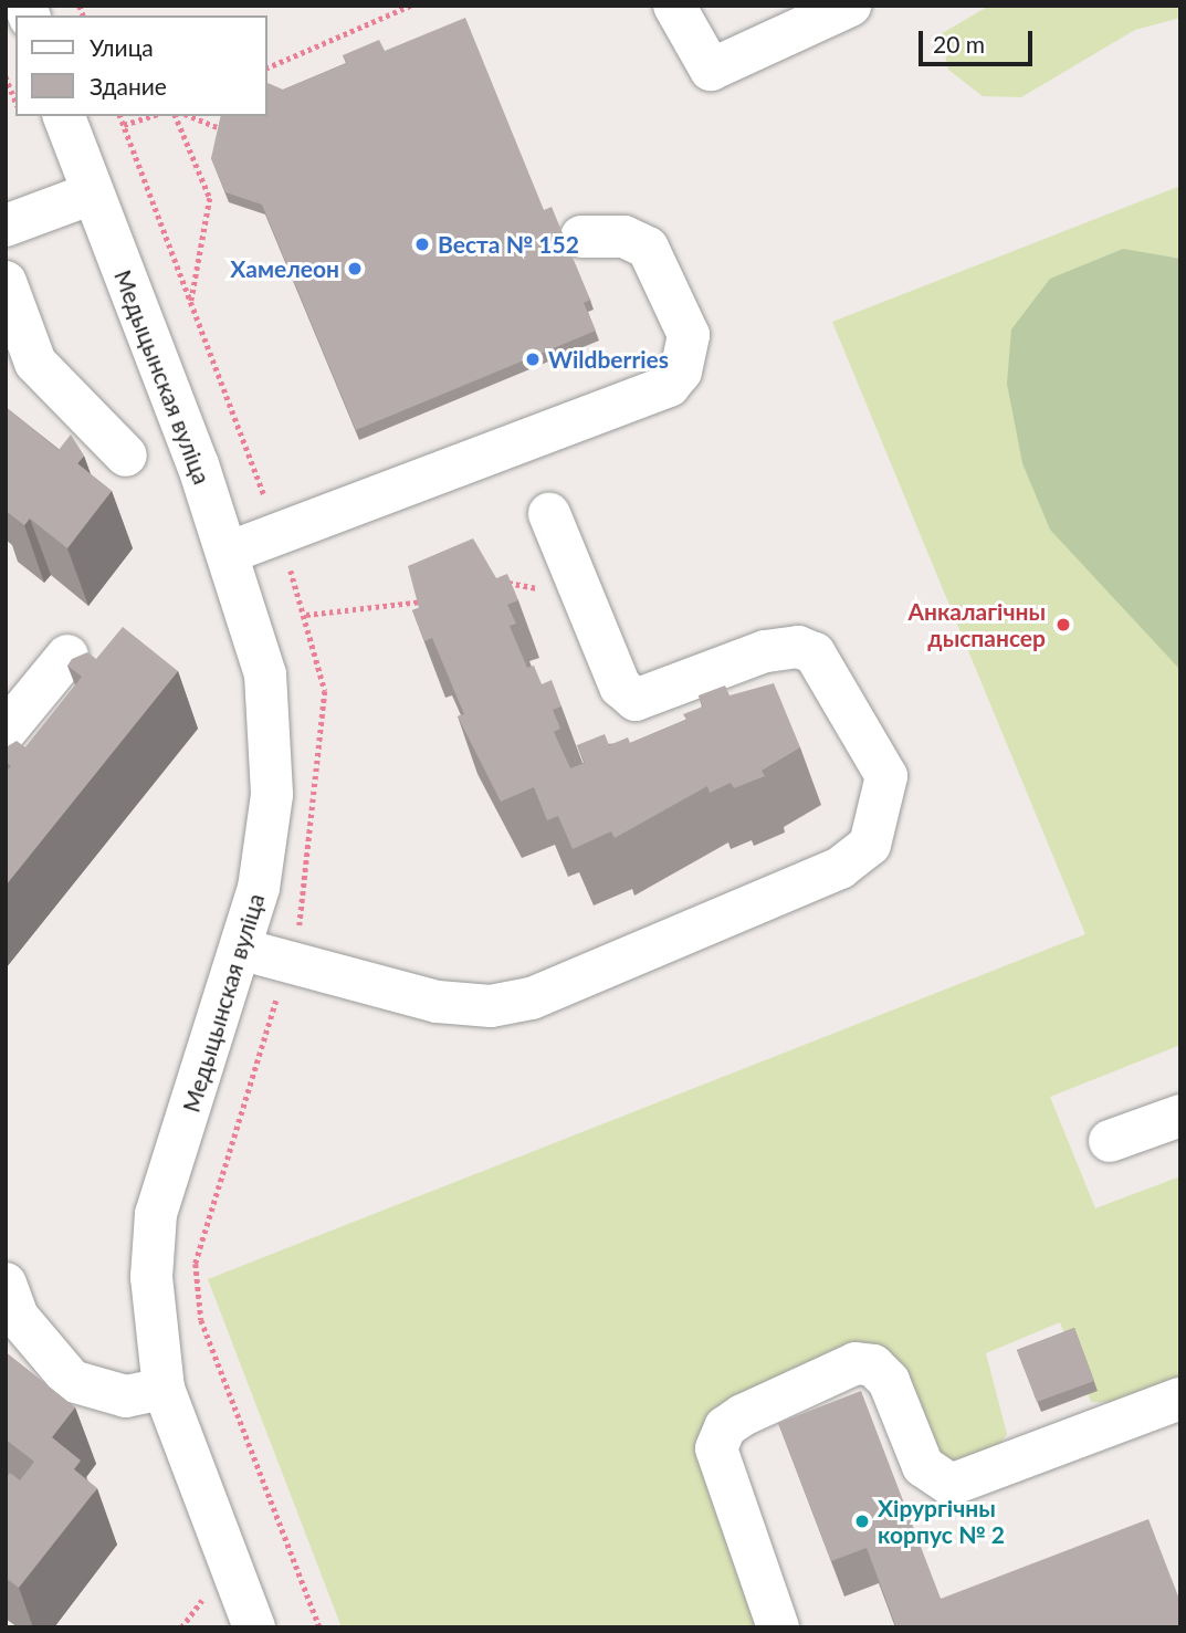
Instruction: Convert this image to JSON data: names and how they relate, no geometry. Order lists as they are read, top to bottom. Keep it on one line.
{"streets":{"street":["Медыцынская вуліца"]},"places":["Веста № 152","Хамелеон","Wildberries","Анкалагічны дыспансер","Хірургічны корпус № 2"],"legend":["Улица","Здание"],"scale_bar":"20 m"}
